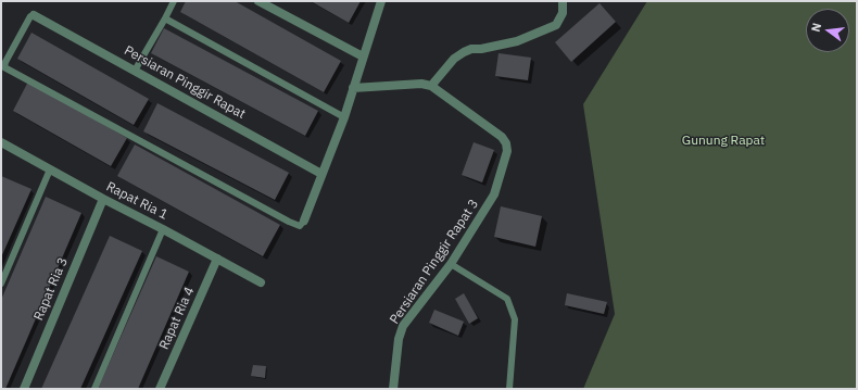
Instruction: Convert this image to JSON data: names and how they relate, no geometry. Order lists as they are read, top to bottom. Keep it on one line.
{"streets":{"street":["Persiaran Pinggir Rapat","Rapat Ria 1","Persiaran Pinggir Rapat 3","Rapat Ria 3","Rapat Ria 4"]},"crossings":[["Rapat Ria 1","Rapat Ria 3"],["Rapat Ria 1","Rapat Ria 4"]],"parks":["Gunung Rapat"],"north":"left"}
